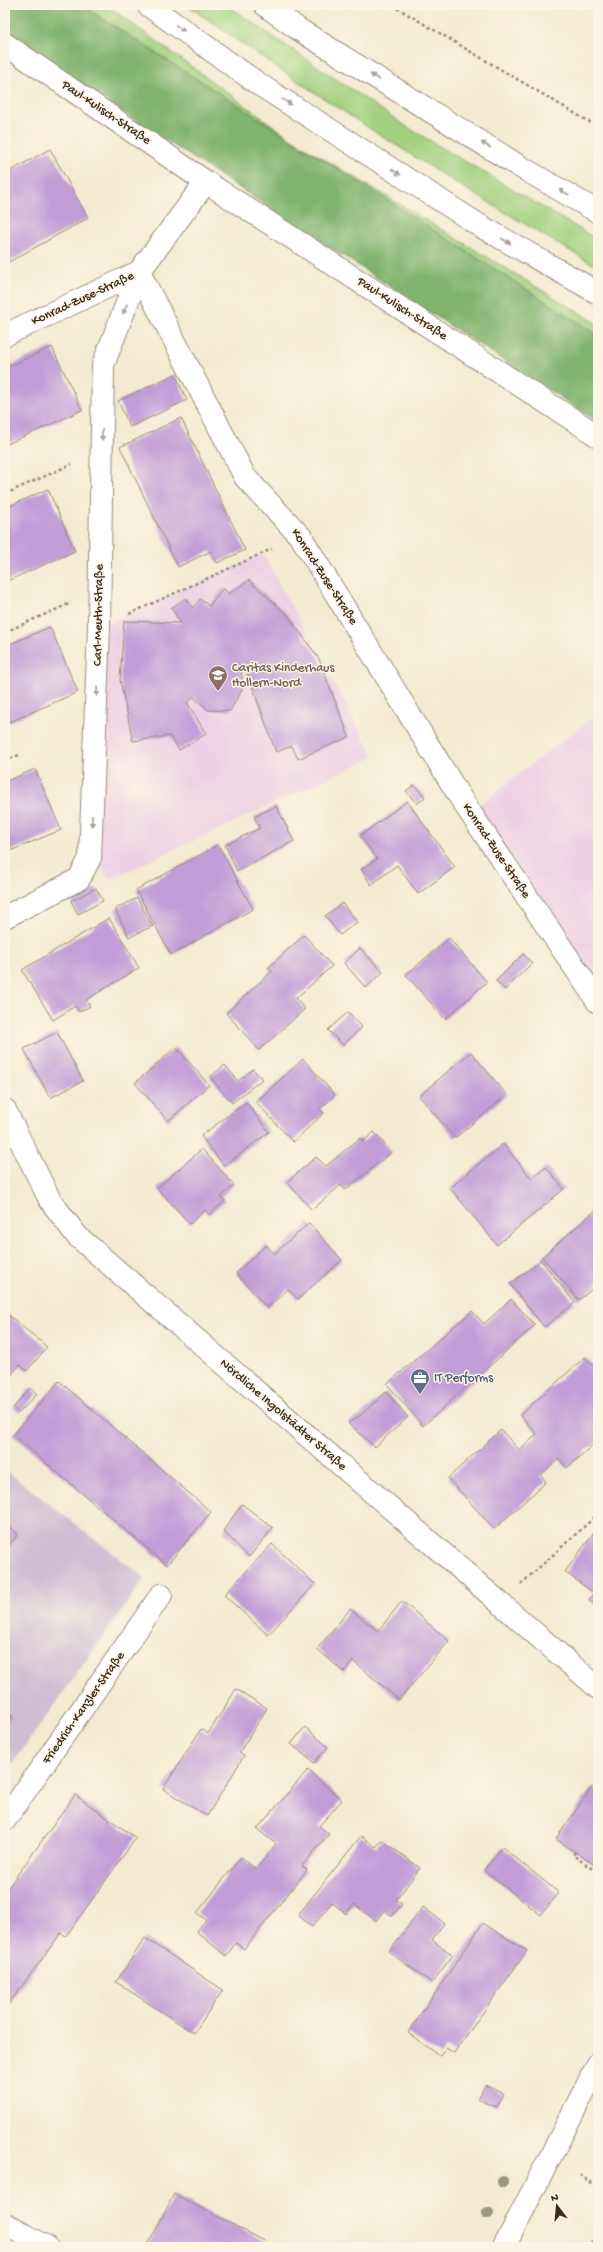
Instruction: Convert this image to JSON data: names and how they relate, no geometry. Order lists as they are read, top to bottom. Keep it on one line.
{"streets":{"street":["Paul-Kulisch-Straße","Konrad-Zuse-Straße","Carl-Meuth-Straße","Nördliche Ingolstädter Straße","Friedrich-Kanzler-Straße"]},"crossings":[["Konrad-Zuse-Straße","Carl-Meuth-Straße"]],"one_way":["Carl-Meuth-Straße"],"places":{"school or university":["Caritas Kinderhaus Hollern-Nord"],"office":["IT Performs"]},"north":"top"}
